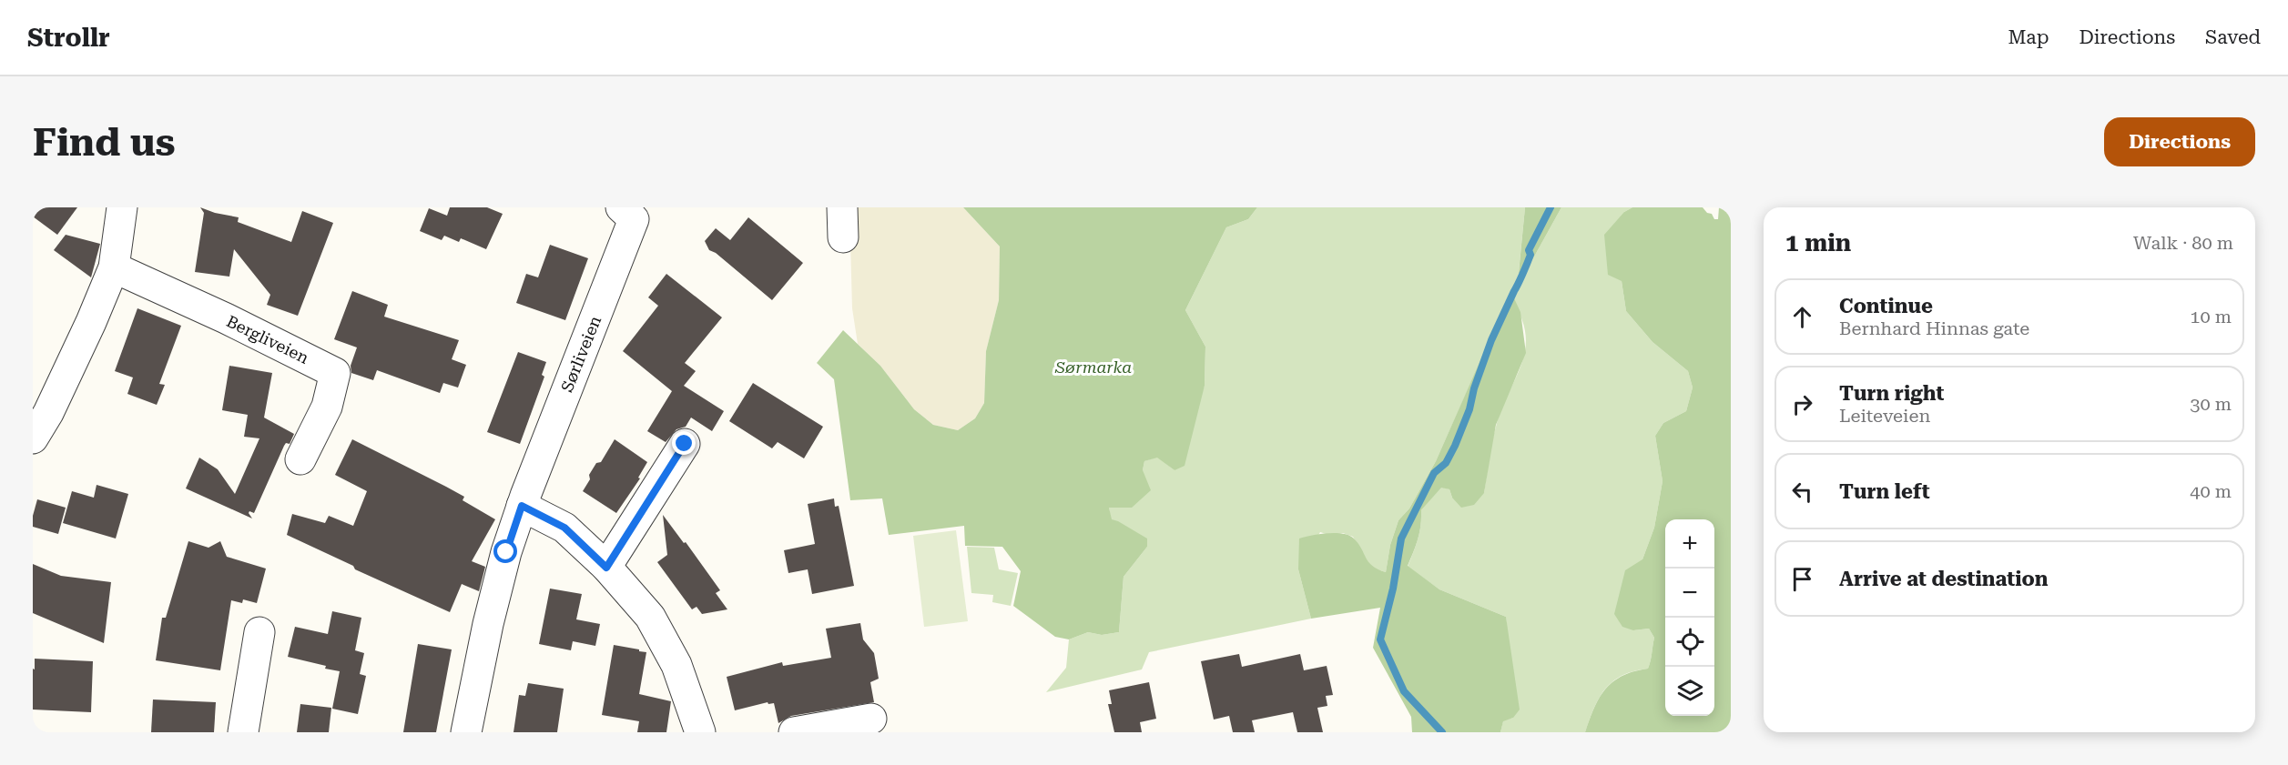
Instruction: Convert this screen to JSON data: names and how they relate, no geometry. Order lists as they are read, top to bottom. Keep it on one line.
{"streets":{"street":["Bergliveien","Sørliveien"]},"parks":["Sørmarka"],"page":{"header":"Strollr","nav":["Map","Directions","Saved"],"buttons":"Directions","title":"Find us","heading":["1 min","Walk · 80 m"],"list":[["Continue","Bernhard Hinnas gate","10 m"],["Turn right","Leiteveien","30 m"],["Turn left","40 m"],"Arrive at destination"],"map_buttons":["+","−"]}}
